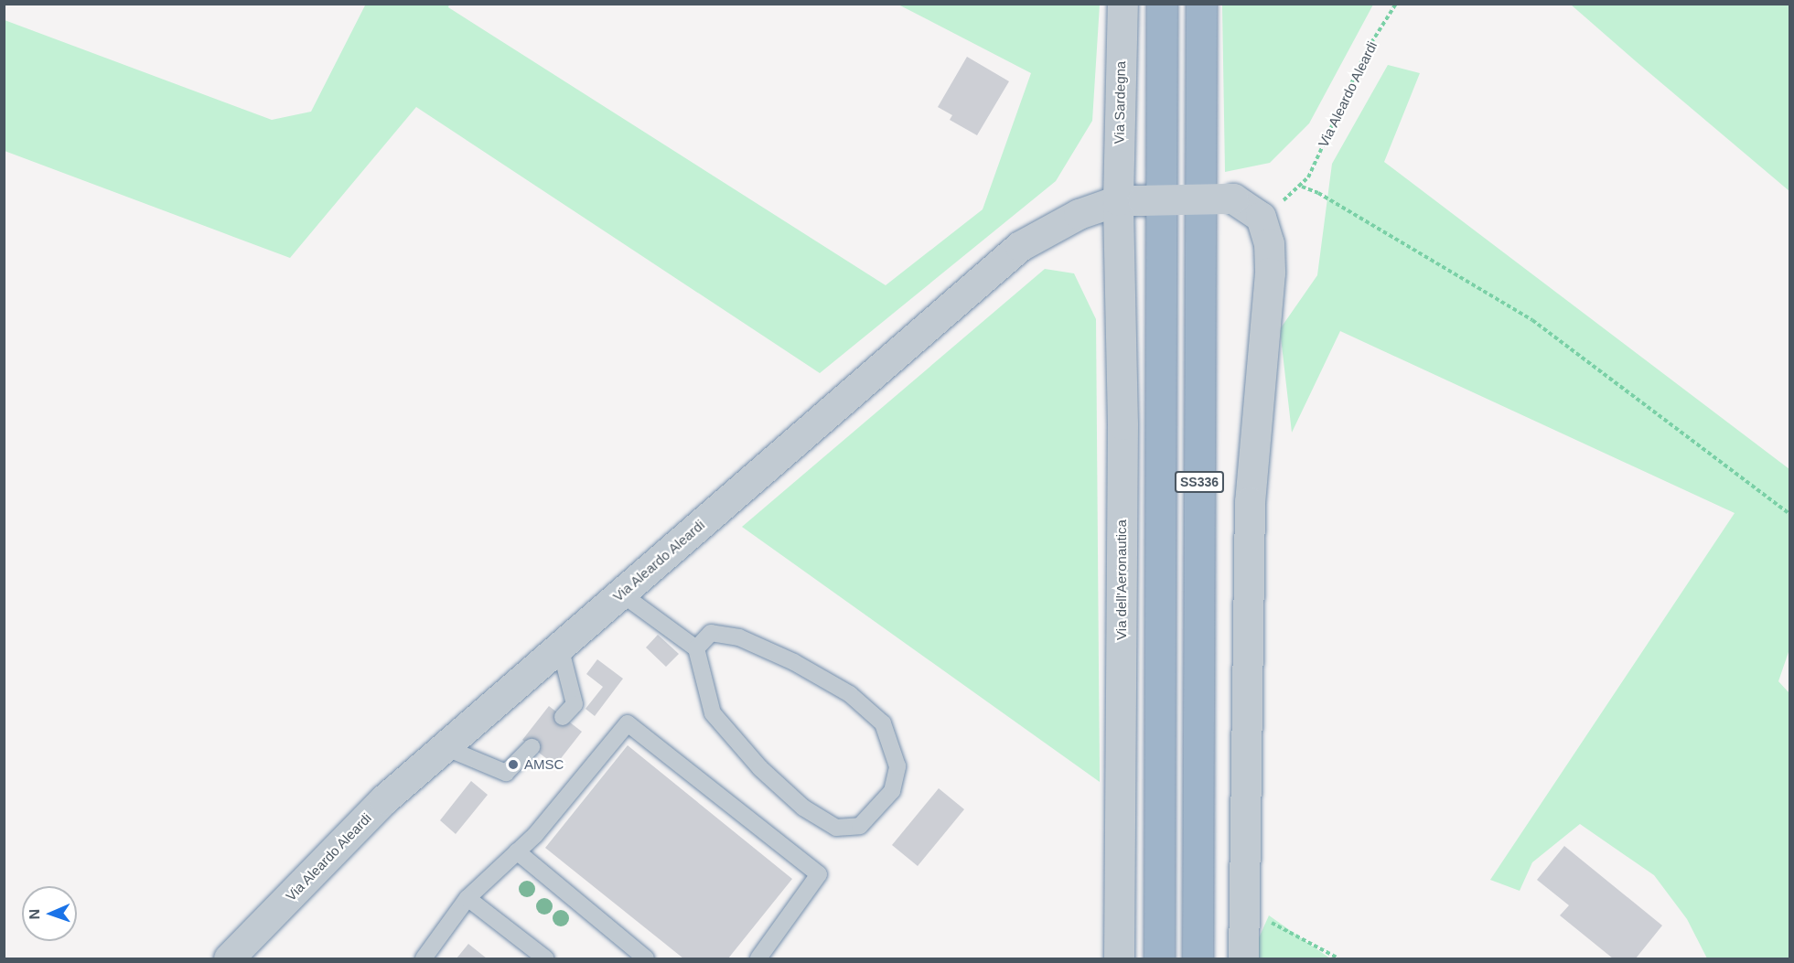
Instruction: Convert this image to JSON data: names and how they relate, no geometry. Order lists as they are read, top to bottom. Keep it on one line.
{"streets":{"highway":["SS336"],"street":["Via Aleardo Aleardi","Via Sardegna","Via dell'Aeronautica"]},"crossings":[["Via Aleardo Aleardi","Via Sardegna"],["Via Aleardo Aleardi","Via dell'Aeronautica"],["Via Sardegna","Via dell'Aeronautica"]],"places":["AMSC"],"north":"left"}
